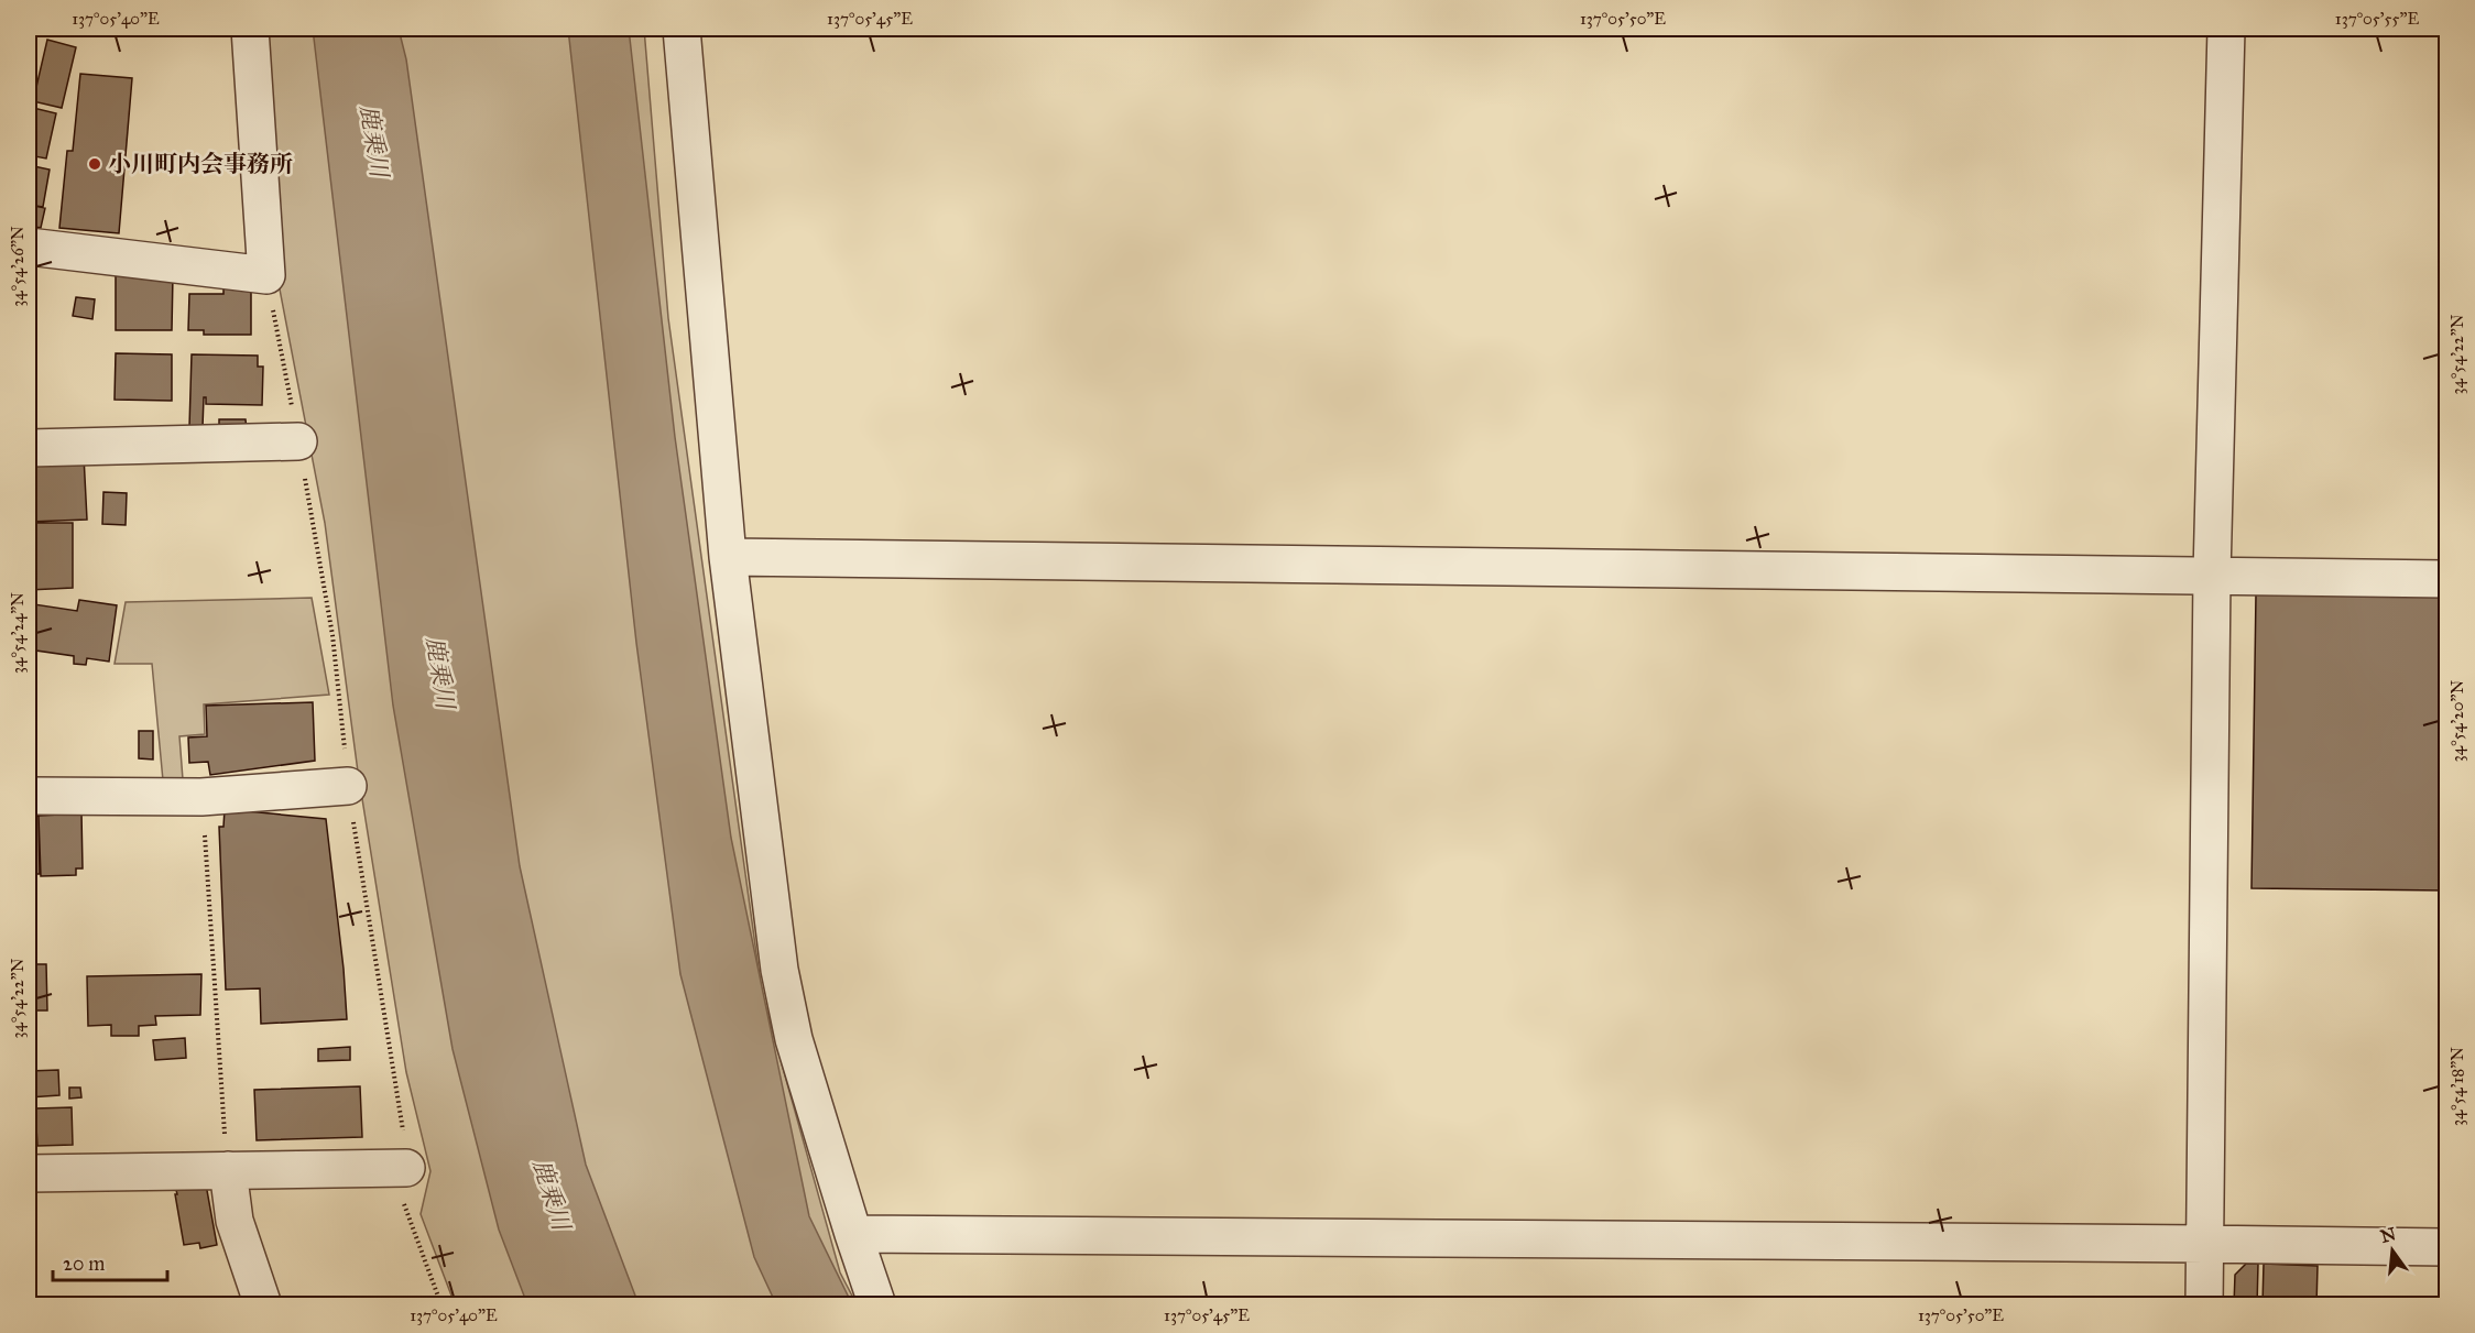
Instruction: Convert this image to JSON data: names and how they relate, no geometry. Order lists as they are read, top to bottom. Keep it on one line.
{"water":["鹿乗川"],"places":["小川町内会事務所"],"scale_bar":"20 m","north":"top","coordinates":["137°05'40\"E","137°05'45\"E","137°05'50\"E","137°05'55\"E","34°54'26\"N","34°54'22\"N","34°54'24\"N","34°54'20\"N","34°54'18\"N"]}
